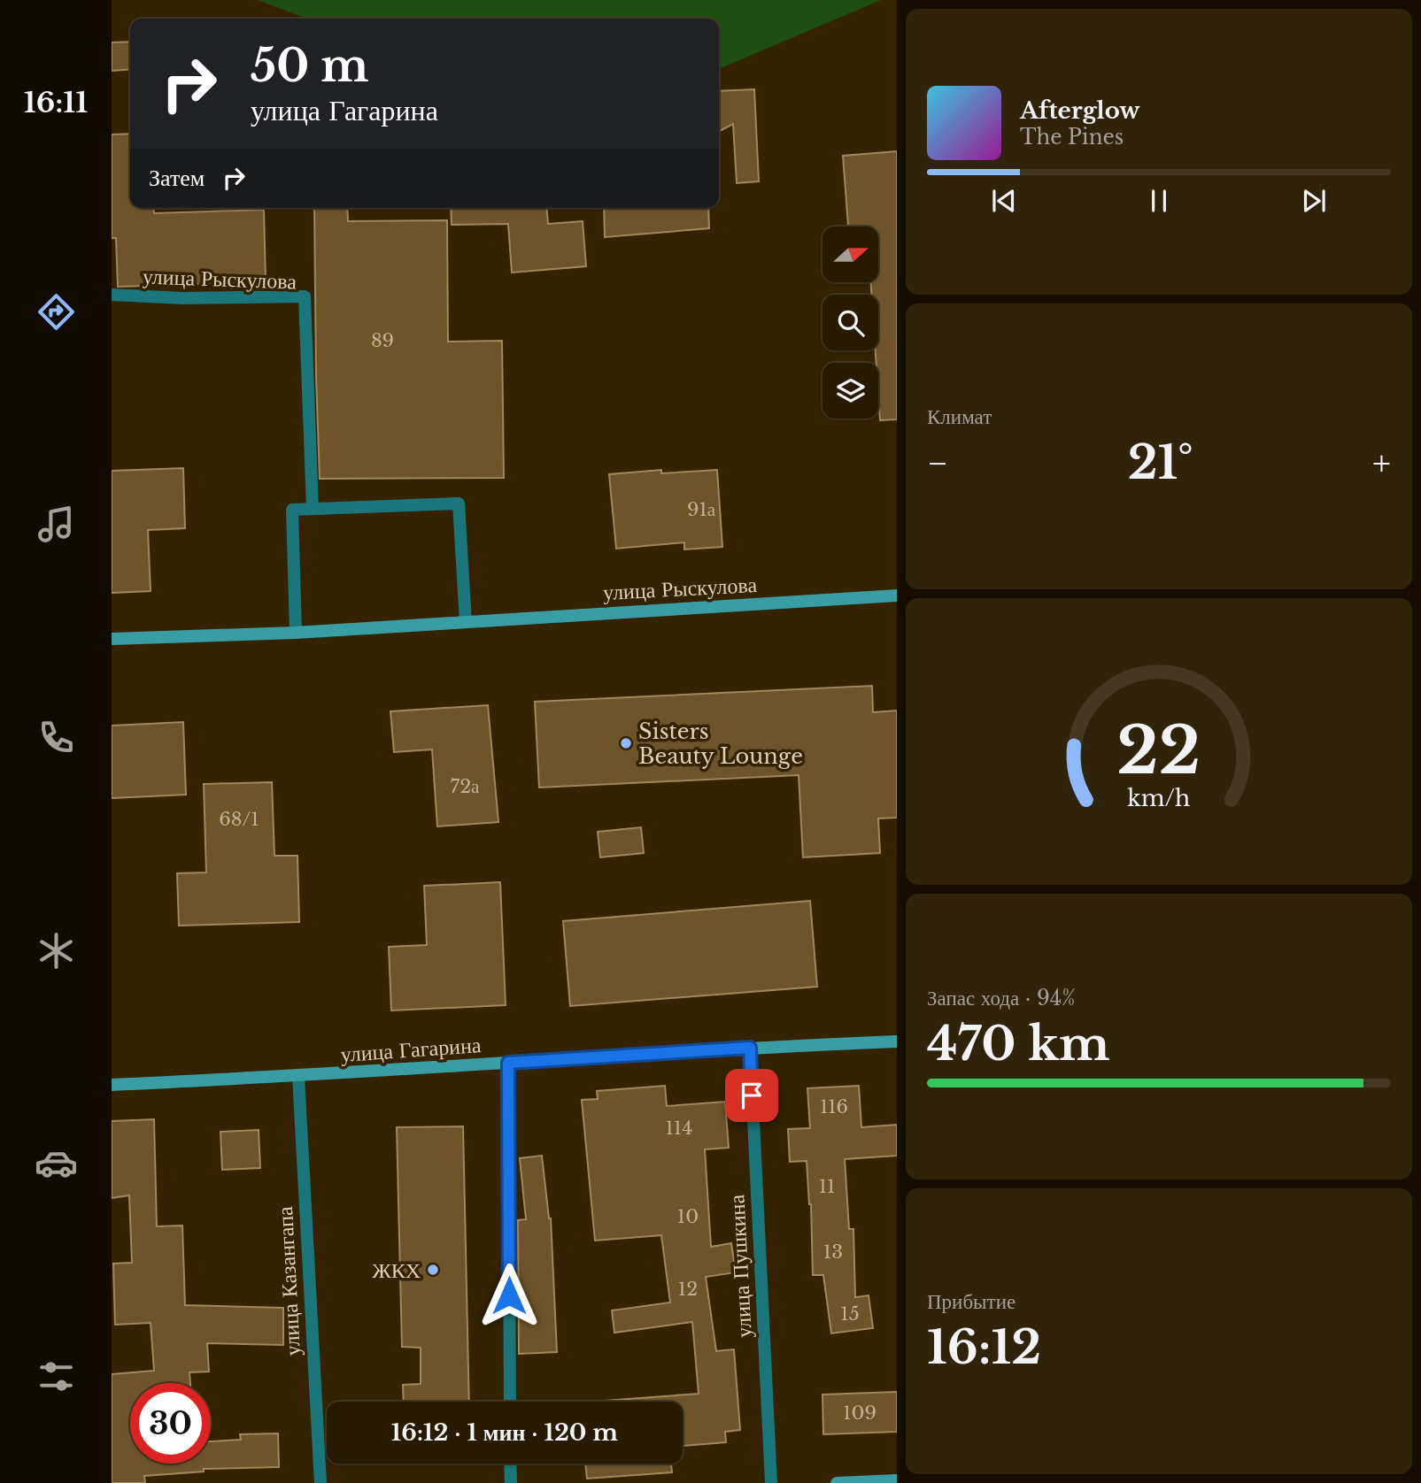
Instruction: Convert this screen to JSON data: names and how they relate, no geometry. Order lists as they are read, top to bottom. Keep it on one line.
{"streets":{"main road":["улица Рыскулова","улица Гагарина"],"street":["улица Пушкина","улица Казангапа"]},"crossings":[["улица Гагарина","улица Пушкина"],["улица Гагарина","улица Казангапа"]],"places":["Sisters Beauty Lounge","ЖКХ"],"house_numbers":["89","91а","72а","68/1","116","114","11","10","13","12","15","109"],"north":"right","page":{"tabs":"16:11","turn":["50 m","улица Гагарина"],"song":["Afterglow","The Pines"],"then":"Затем","tile":["Климат",["Запас хода · 94%","470 km"],["Прибытие","16:12"]],"heat":["−","21°","+"],"limit":"30","trip":"16:12 · 1 мин · 120 m","gauge":["22","km/h"]}}
